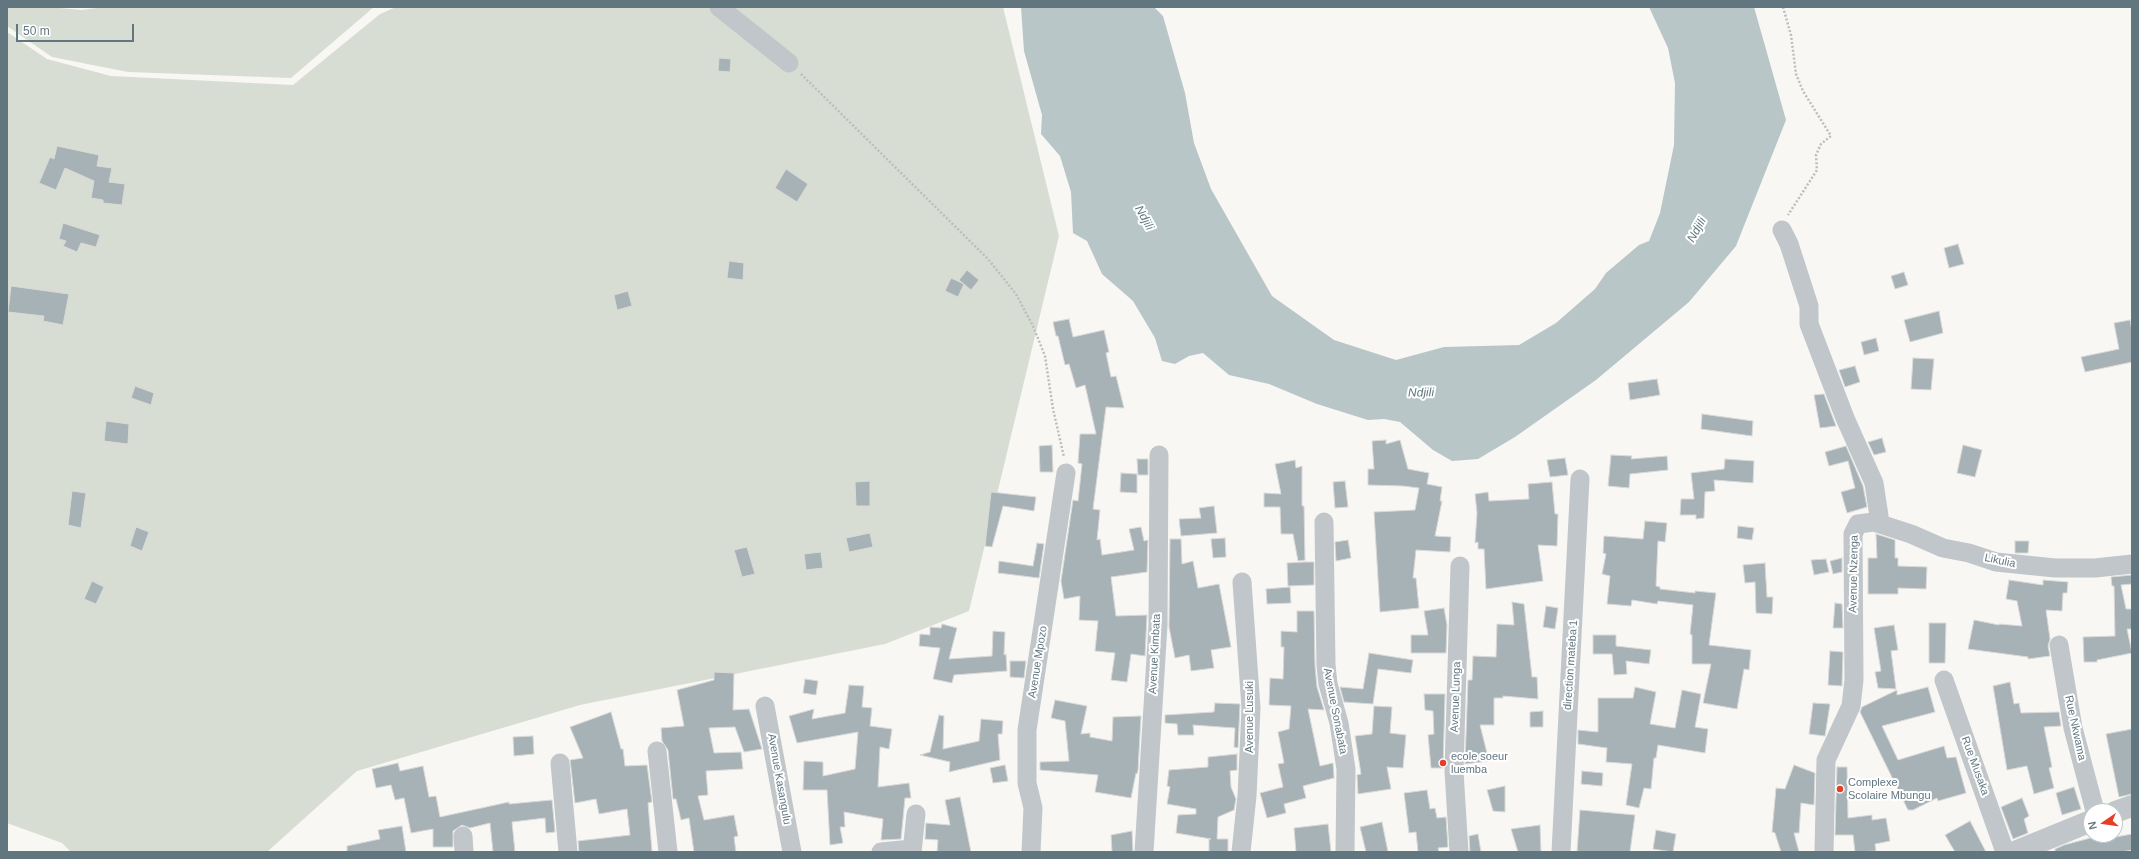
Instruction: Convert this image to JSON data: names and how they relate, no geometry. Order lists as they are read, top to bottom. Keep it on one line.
{"streets":{"street":["Likulia","Avenue Nzenga","Avenue Kimbata","Avenue Mpozo","direction mateba 1","Avenue Lunga","Avenue Sonabata","Avenue Lusuki","Rue Nkwama","Rue Musaka","Avenue Kasangulu"]},"crossings":[["Likulia","Avenue Nzenga"]],"water":["Ndjili"],"places":["ecole soeur luemba","Complexe Scolaire Mbungu"],"scale_bar":"50 m","north":"left"}
